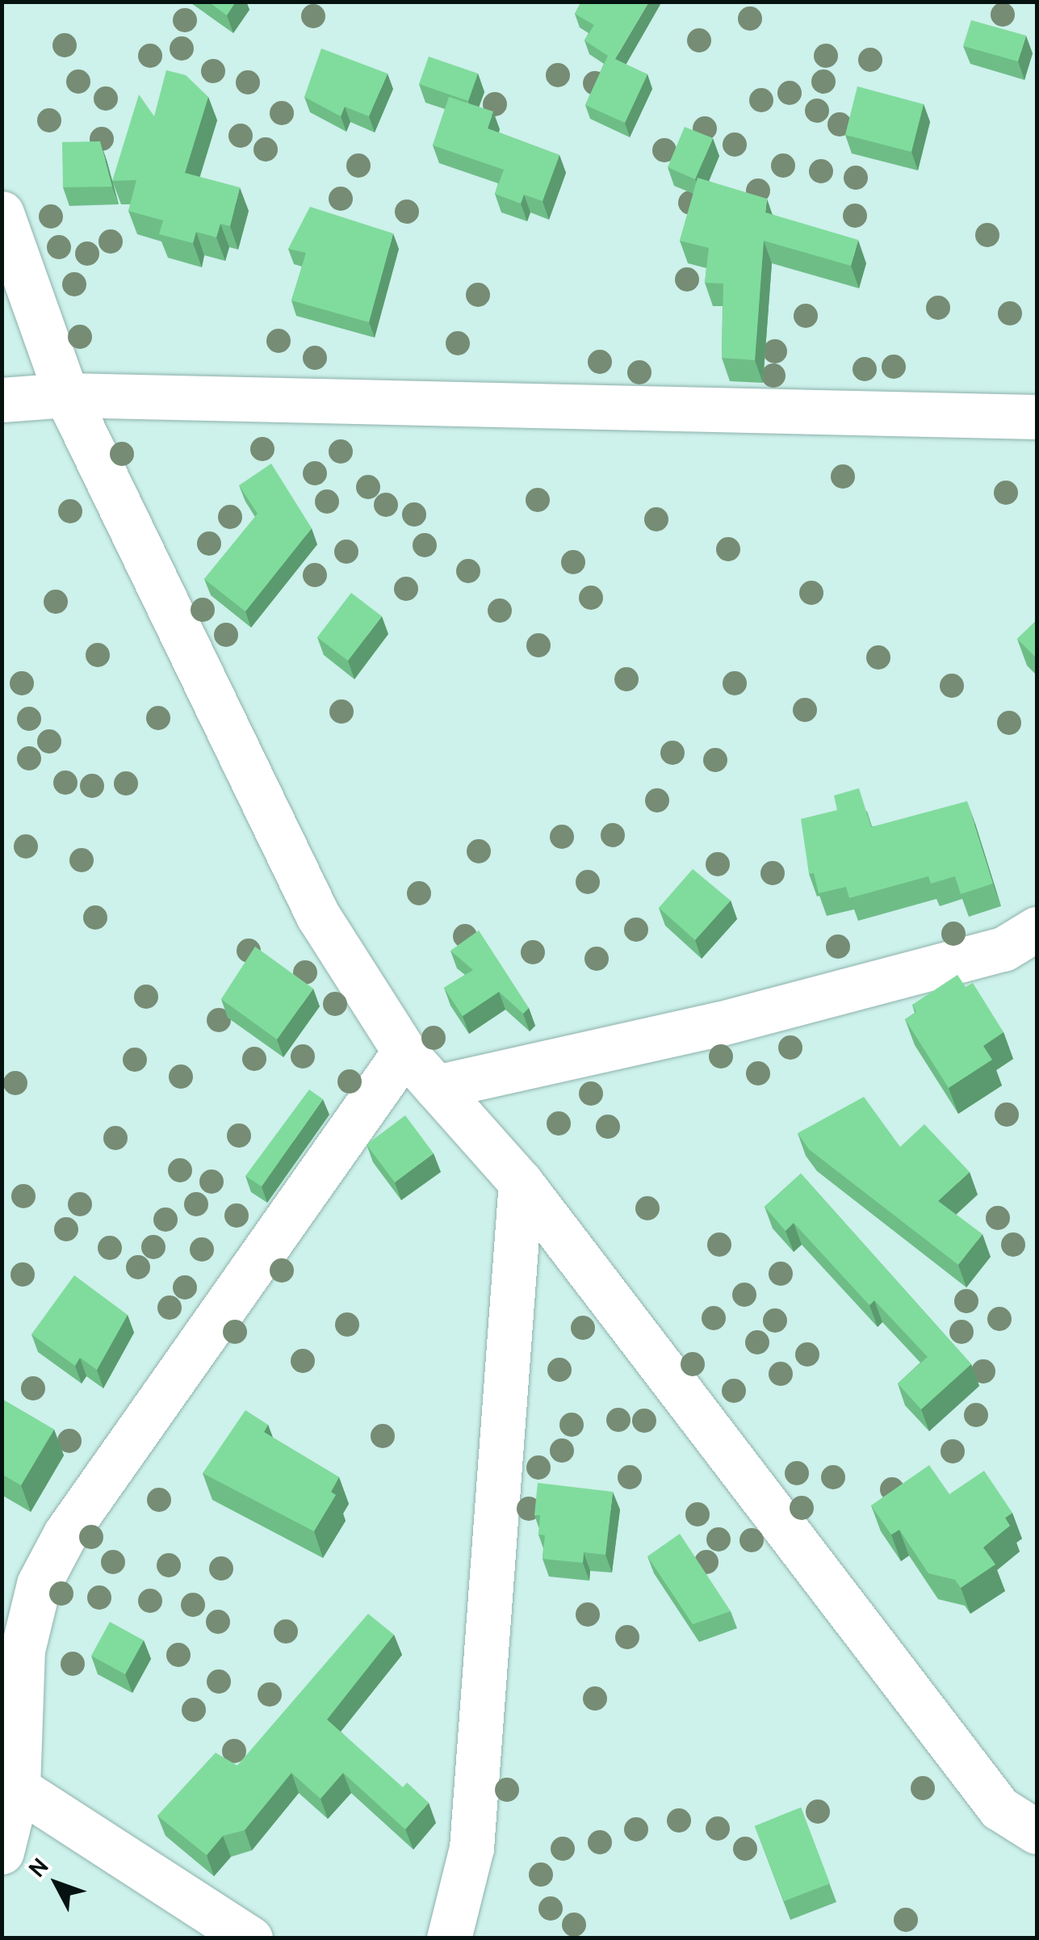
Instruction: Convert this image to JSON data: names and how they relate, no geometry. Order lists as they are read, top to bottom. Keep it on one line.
{"north":"top left"}
